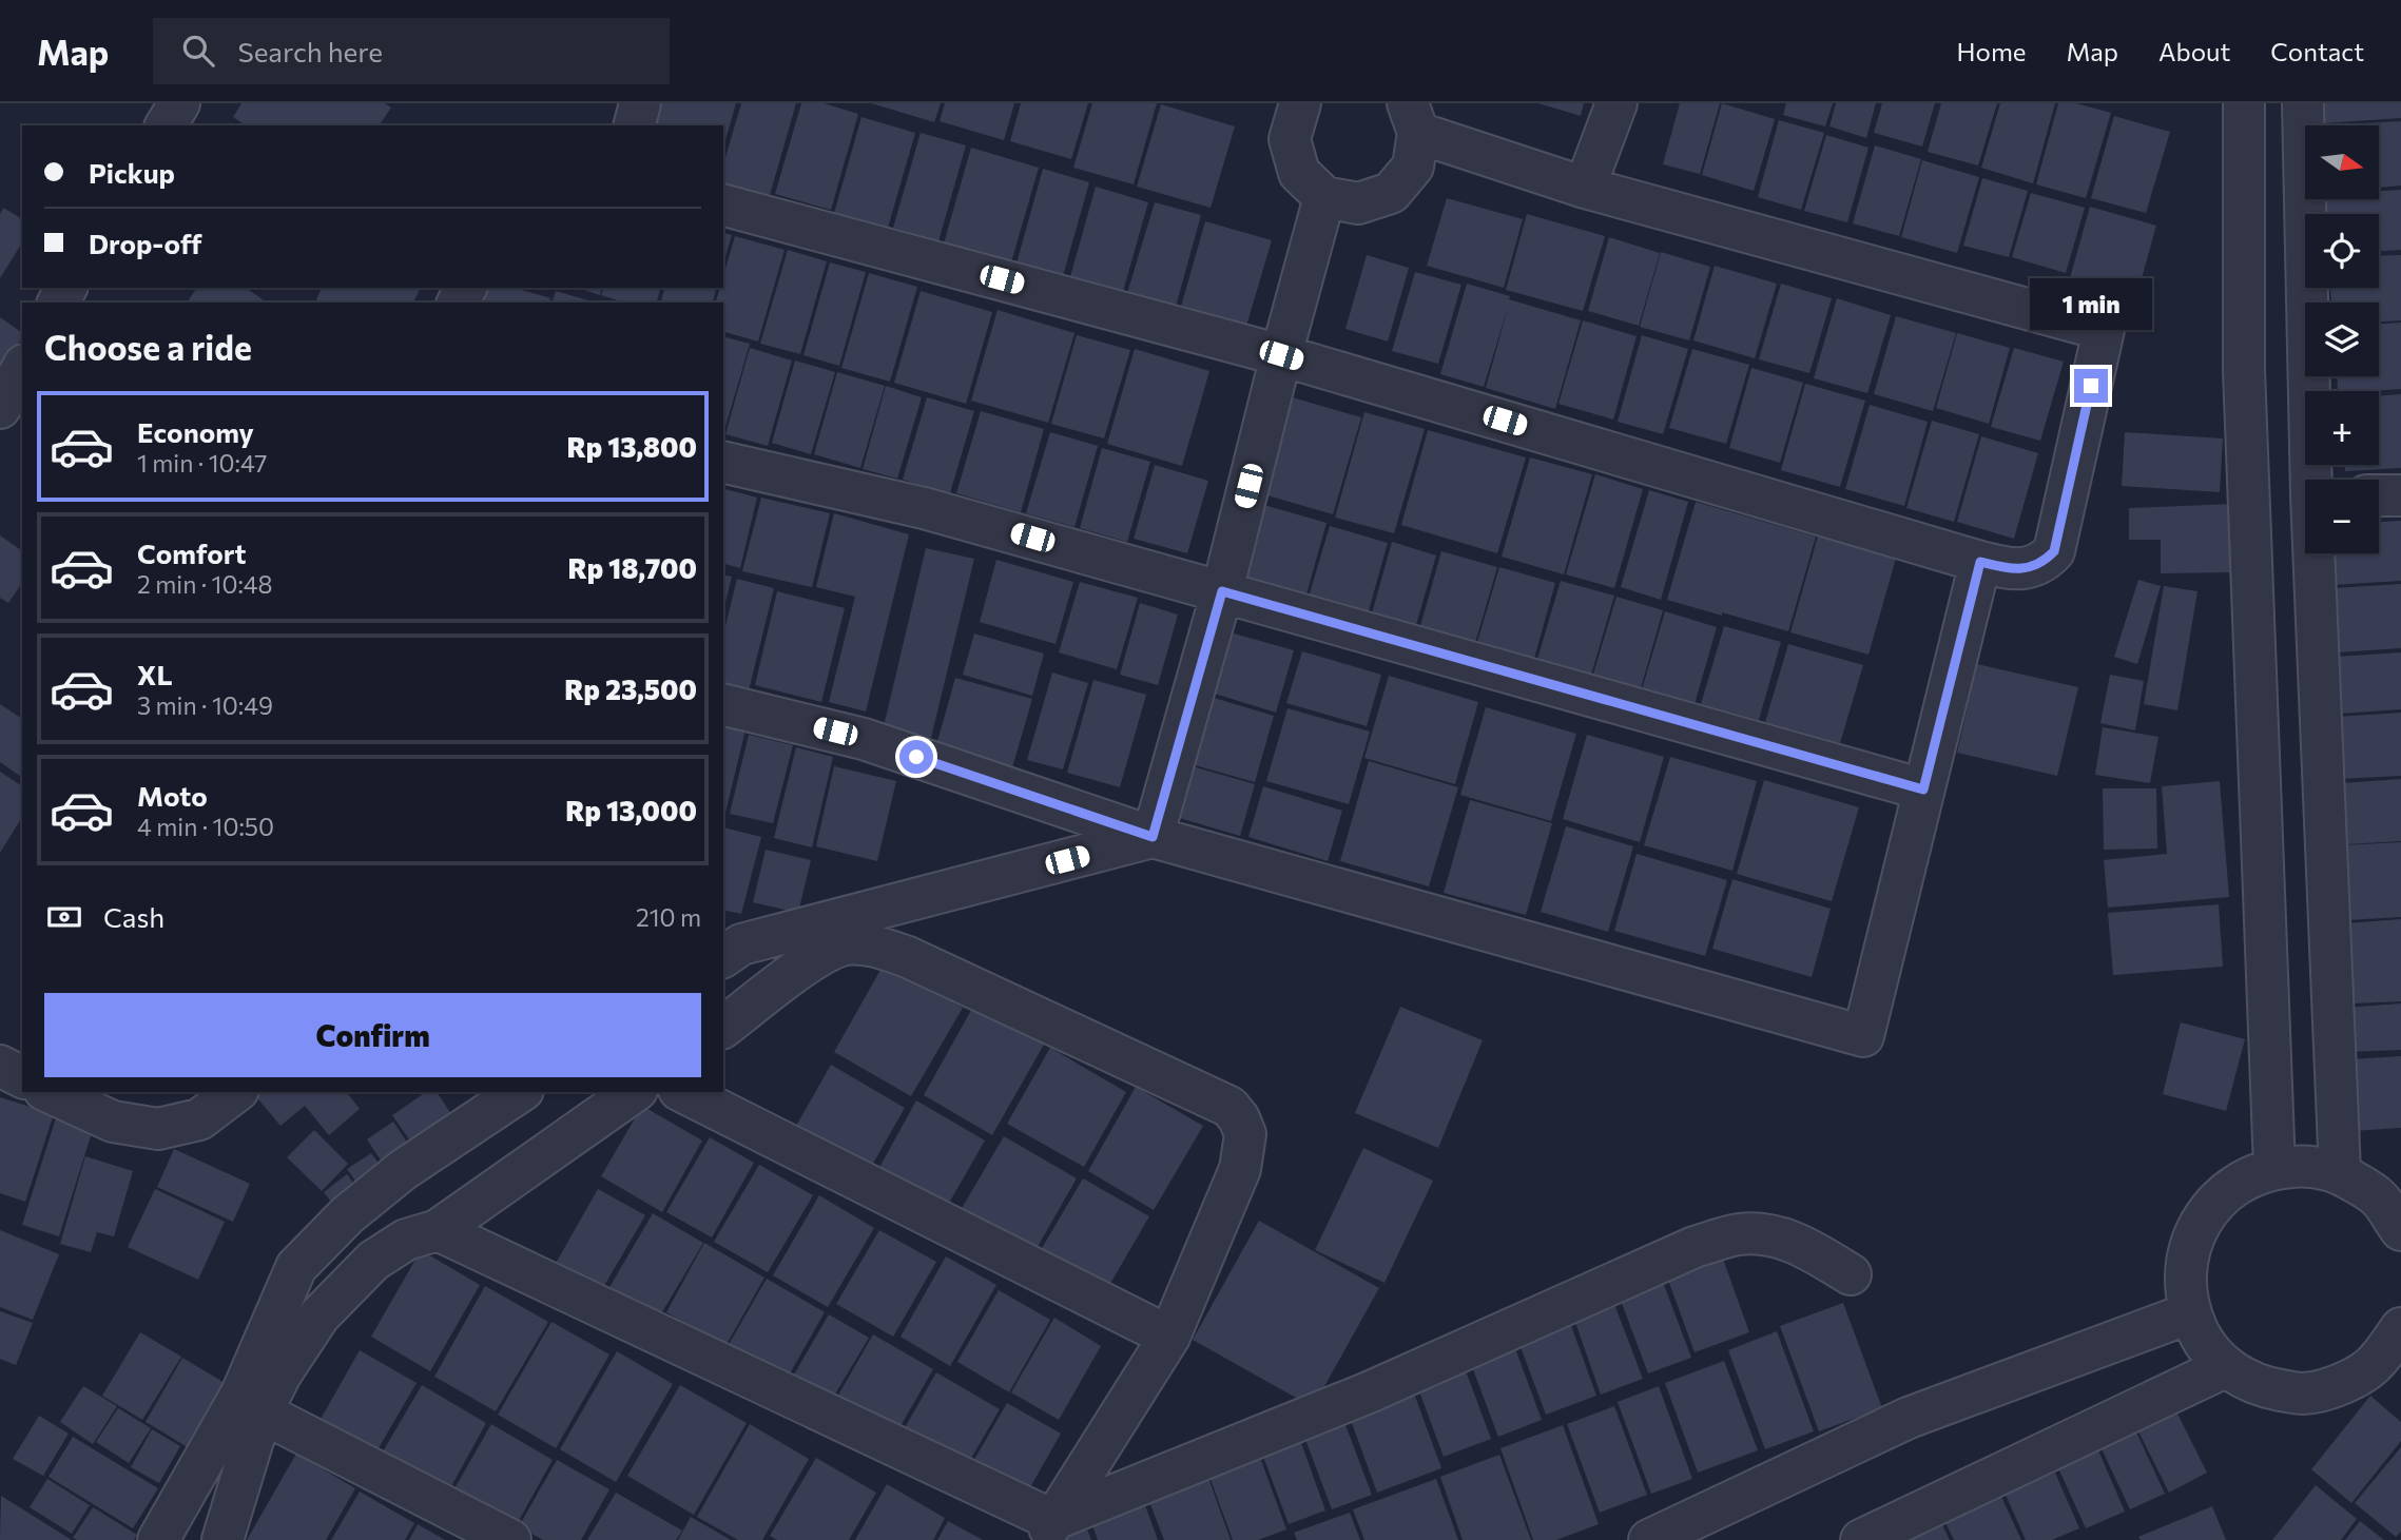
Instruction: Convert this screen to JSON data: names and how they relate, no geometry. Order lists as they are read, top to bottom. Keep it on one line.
{"north":"right","page":{"header":"Map","search":"Search here","nav":["Home","Map","About","Contact"],"map_buttons":["+","−"],"banner":["Pickup","Drop-off"],"bubble":"1 min","heading":"Choose a ride","list":[{"name":"Economy","note":"1 min · 10:47","value":"Rp 13,800"},{"name":"Comfort","note":"2 min · 10:48","value":"Rp 18,700"},{"name":"XL","note":"3 min · 10:49","value":"Rp 23,500"},{"name":"Moto","note":"4 min · 10:50","value":"Rp 13,000"}],"pay":["Cash","210 m"],"buttons":"Confirm"}}
